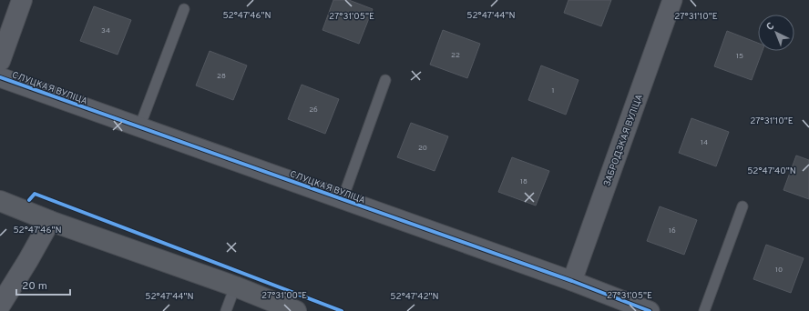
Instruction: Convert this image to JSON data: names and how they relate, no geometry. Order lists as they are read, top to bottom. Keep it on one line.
{"streets":{"street":["СЛУЦКАЯ ВУЛІЦА","ЗАБРОДЗКАЯ ВУЛІЦА"]},"crossings":[["СЛУЦКАЯ ВУЛІЦА","ЗАБРОДЗКАЯ ВУЛІЦА"]],"house_numbers":["34","22","15","28","1","26","14","20","18","16","10"],"scale_bar":"20 m","north":"top left","coordinates":["52°47'46\"N","52°47'44\"N","27°31'05\"E","27°31'10\"E","52°47'40\"N","27°31'00\"E","52°47'42\"N"]}
